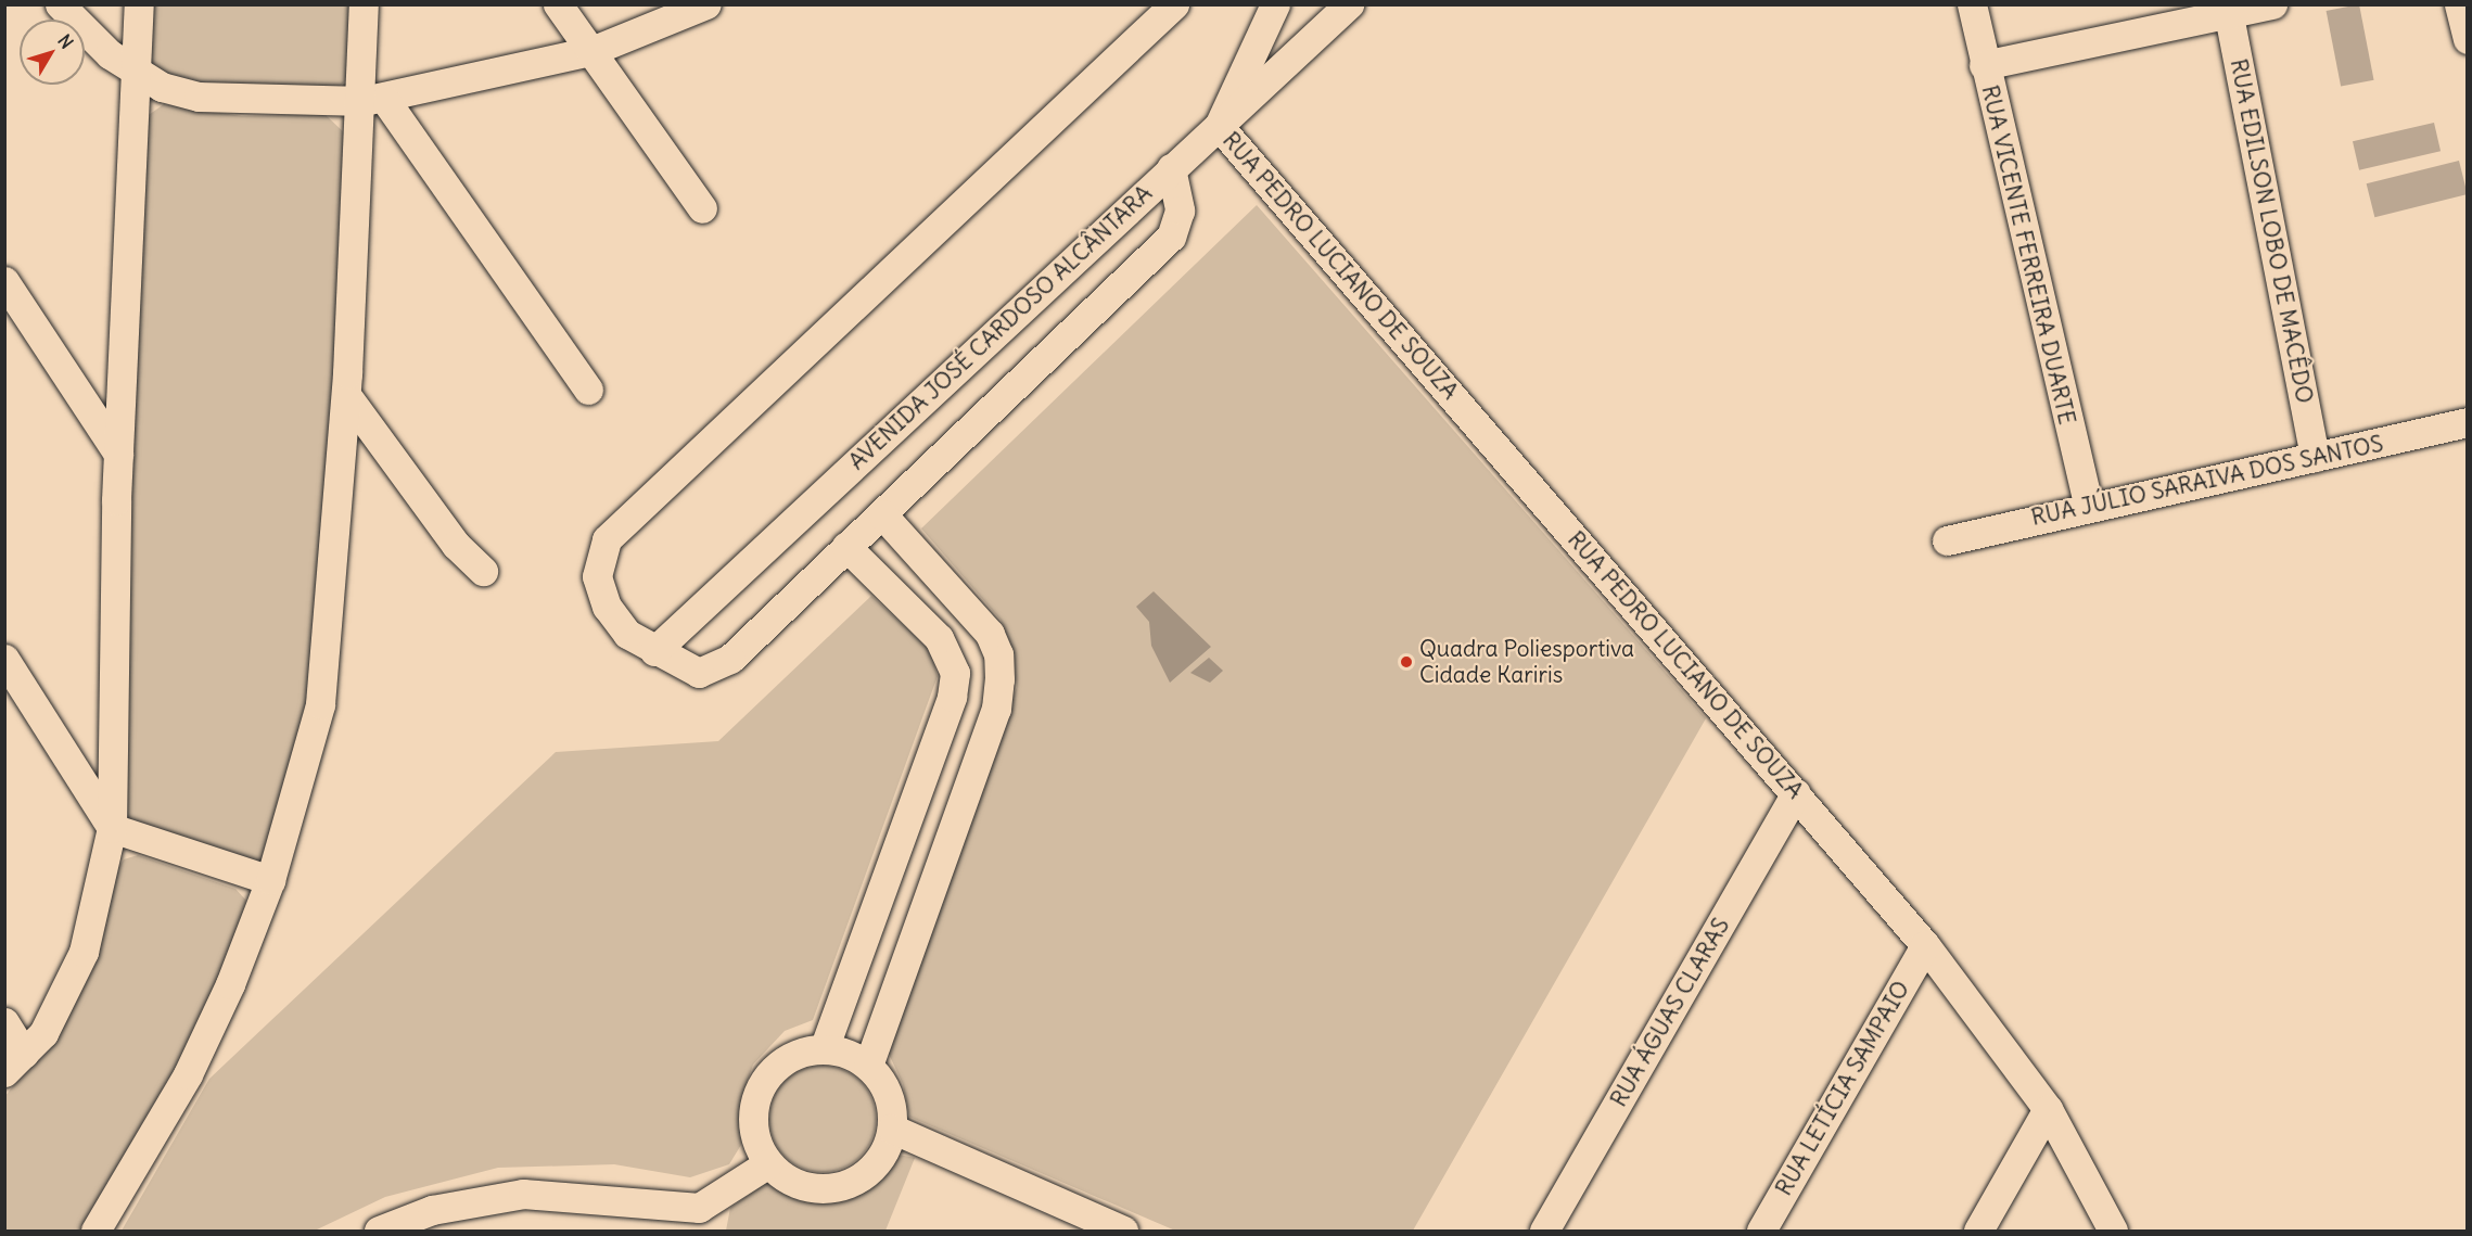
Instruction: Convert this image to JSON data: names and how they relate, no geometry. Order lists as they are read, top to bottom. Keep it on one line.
{"streets":{"street":["RUA EDILSON LOBO DE MACÊDO","RUA VICENTE FERREIRA DUARTE","RUA PEDRO LUCIANO DE SOUZA","AVENIDA JOSÉ CARDOSO ALCÂNTARA","RUA JÚLIO SARAIVA DOS SANTOS","RUA ÁGUAS CLARAS","RUA LETÍCIA SAMPAIO"]},"crossings":[["RUA EDILSON LOBO DE MACÊDO","RUA JÚLIO SARAIVA DOS SANTOS"],["RUA VICENTE FERREIRA DUARTE","RUA JÚLIO SARAIVA DOS SANTOS"],["RUA PEDRO LUCIANO DE SOUZA","AVENIDA JOSÉ CARDOSO ALCÂNTARA"],["RUA PEDRO LUCIANO DE SOUZA","RUA ÁGUAS CLARAS"],["RUA PEDRO LUCIANO DE SOUZA","RUA LETÍCIA SAMPAIO"]],"places":["Quadra Poliesportiva Cidade Kariris"],"north":"top right"}
